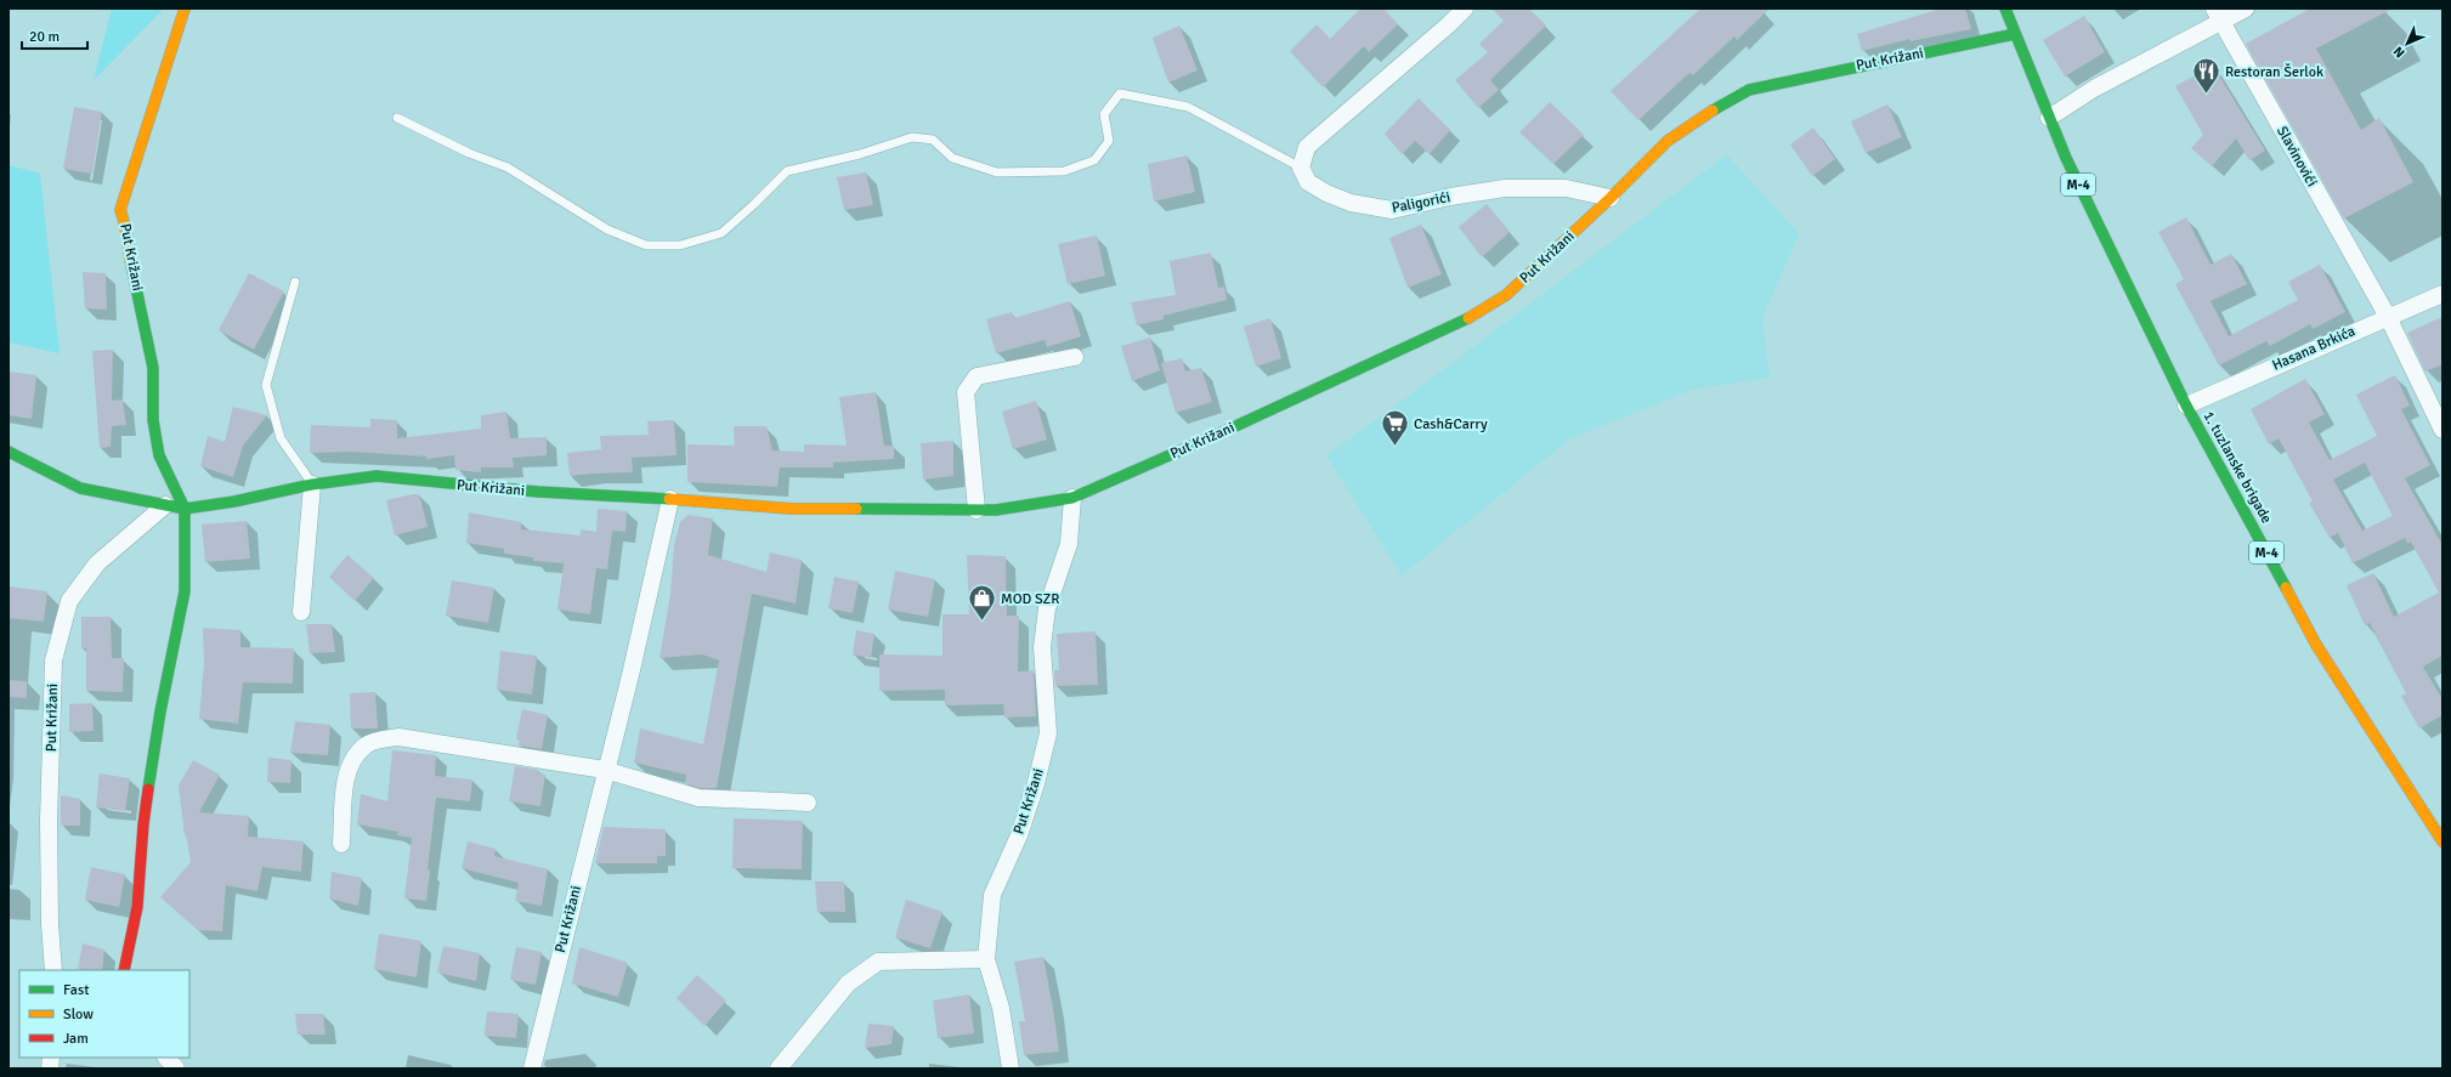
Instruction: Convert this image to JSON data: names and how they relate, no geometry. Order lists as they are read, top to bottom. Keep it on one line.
{"streets":{"street":["Put Križani","Slavinovići","M-4","Paligorići","Hasana Brkića","1. tuzlanske brigade"]},"crossings":[["Put Križani","M-4"],["Put Križani","Paligorići"],["Slavinovići","Hasana Brkića"],["M-4","1. tuzlanske brigade"],["Hasana Brkića","1. tuzlanske brigade"]],"places":{"restaurant":["Restoran Šerlok"],"supermarket":["Cash&Carry"],"shop":["MOD SZR"]},"legend":["Fast","Slow","Jam"],"scale_bar":"20 m","north":"bottom left"}
